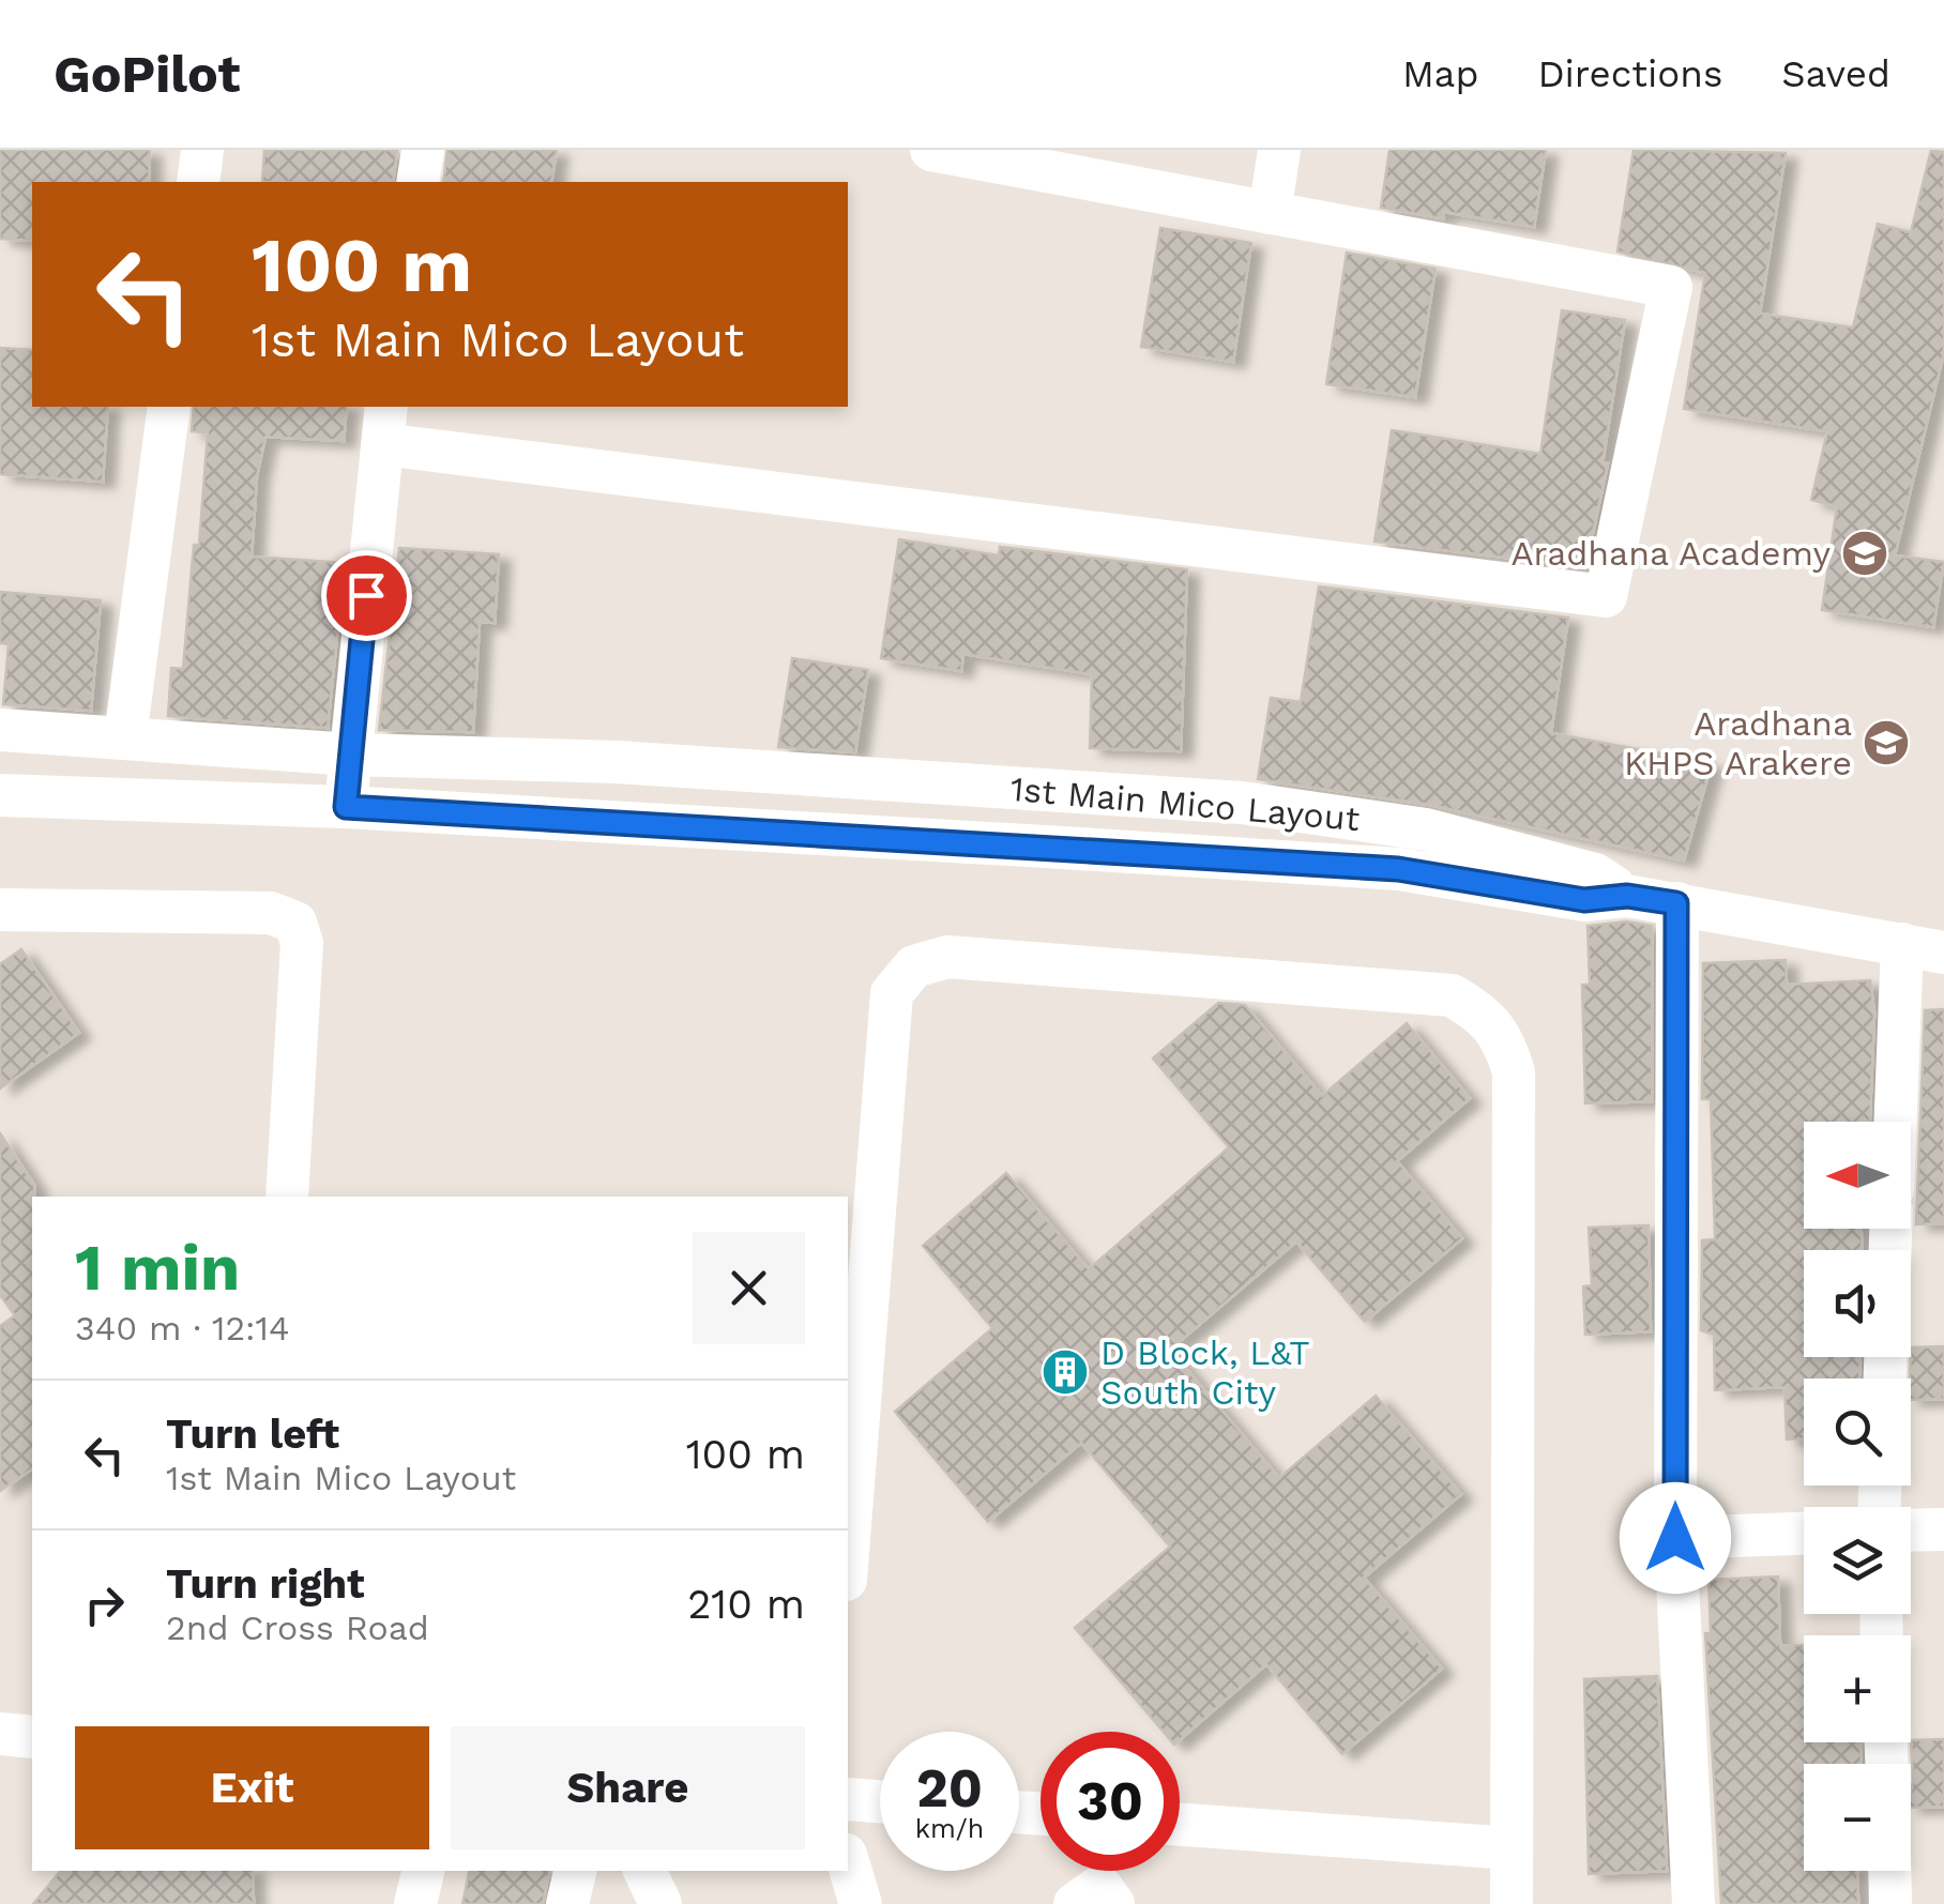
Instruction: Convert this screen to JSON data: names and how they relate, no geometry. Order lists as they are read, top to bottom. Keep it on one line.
{"streets":{"street":["1st Main Mico Layout"]},"places":{"school or university":["Aradhana Academy","Aradhana KHPS Arakere"],"building":["D Block, L&T South City"]},"north":"left","page":{"header":"GoPilot","nav":["Map","Directions","Saved"],"turn":["100 m","1st Main Mico Layout"],"map_buttons":["+","−"],"heading":["1 min","340 m · 12:14"],"list":[{"name":"Turn left","note":"1st Main Mico Layout","value":"100 m"},{"name":"Turn right","note":"2nd Cross Road","value":"210 m"}],"buttons":["Exit","Share"],"speed":"20 km/h","limit":"30"}}
